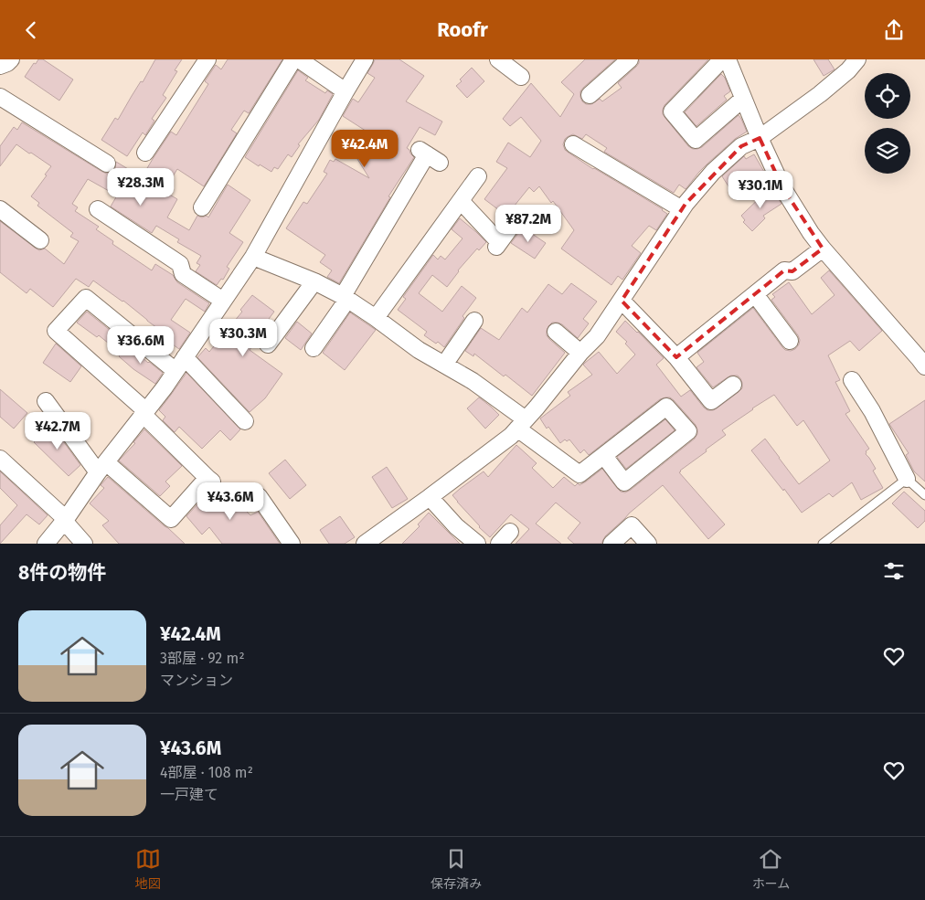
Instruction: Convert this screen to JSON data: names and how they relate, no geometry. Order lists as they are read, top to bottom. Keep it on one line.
{"page":{"header":"Roofr","price":["¥42.4M","¥28.3M","¥30.1M","¥87.2M","¥30.3M","¥36.6M","¥42.7M","¥43.6M"],"heading":"8件の物件","list":[{"name":"¥42.4M","note":"3部屋 · 92 m² · マンション"},{"name":"¥43.6M","note":"4部屋 · 108 m² · 一戸建て"}],"tabs":["地図","保存済み","ホーム"]}}
